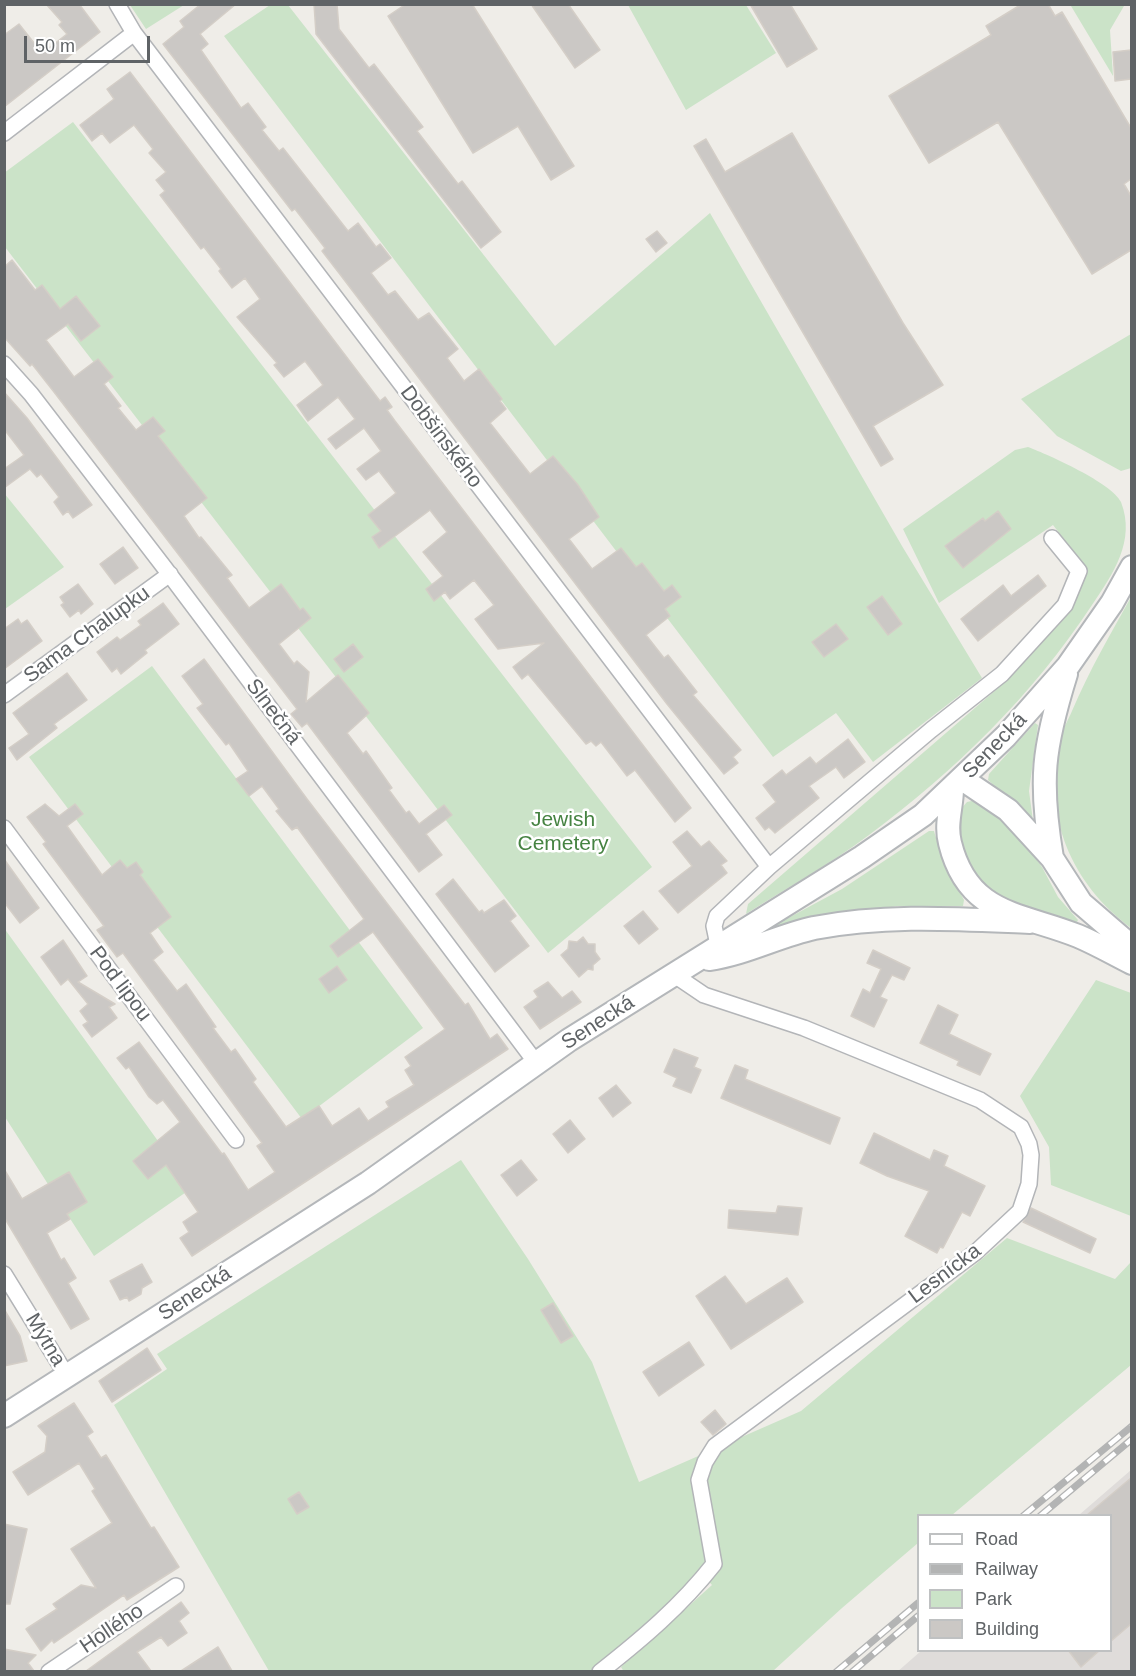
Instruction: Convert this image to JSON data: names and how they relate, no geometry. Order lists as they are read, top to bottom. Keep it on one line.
{"streets":{"main road":["Senecká"],"street":["Dobšinského","Sama Chalupku","Slnečná","Pod lipou","Lesnícka","Mýtna","Hollého"]},"crossings":[["Sama Chalupku","Slnečná"],["Slnečná","Senecká"],["Senecká","Lesnícka"],["Senecká","Mýtna"]],"parks":["Jewish Cemetery"],"legend":["Road","Railway","Park","Building"],"scale_bar":"50 m"}
